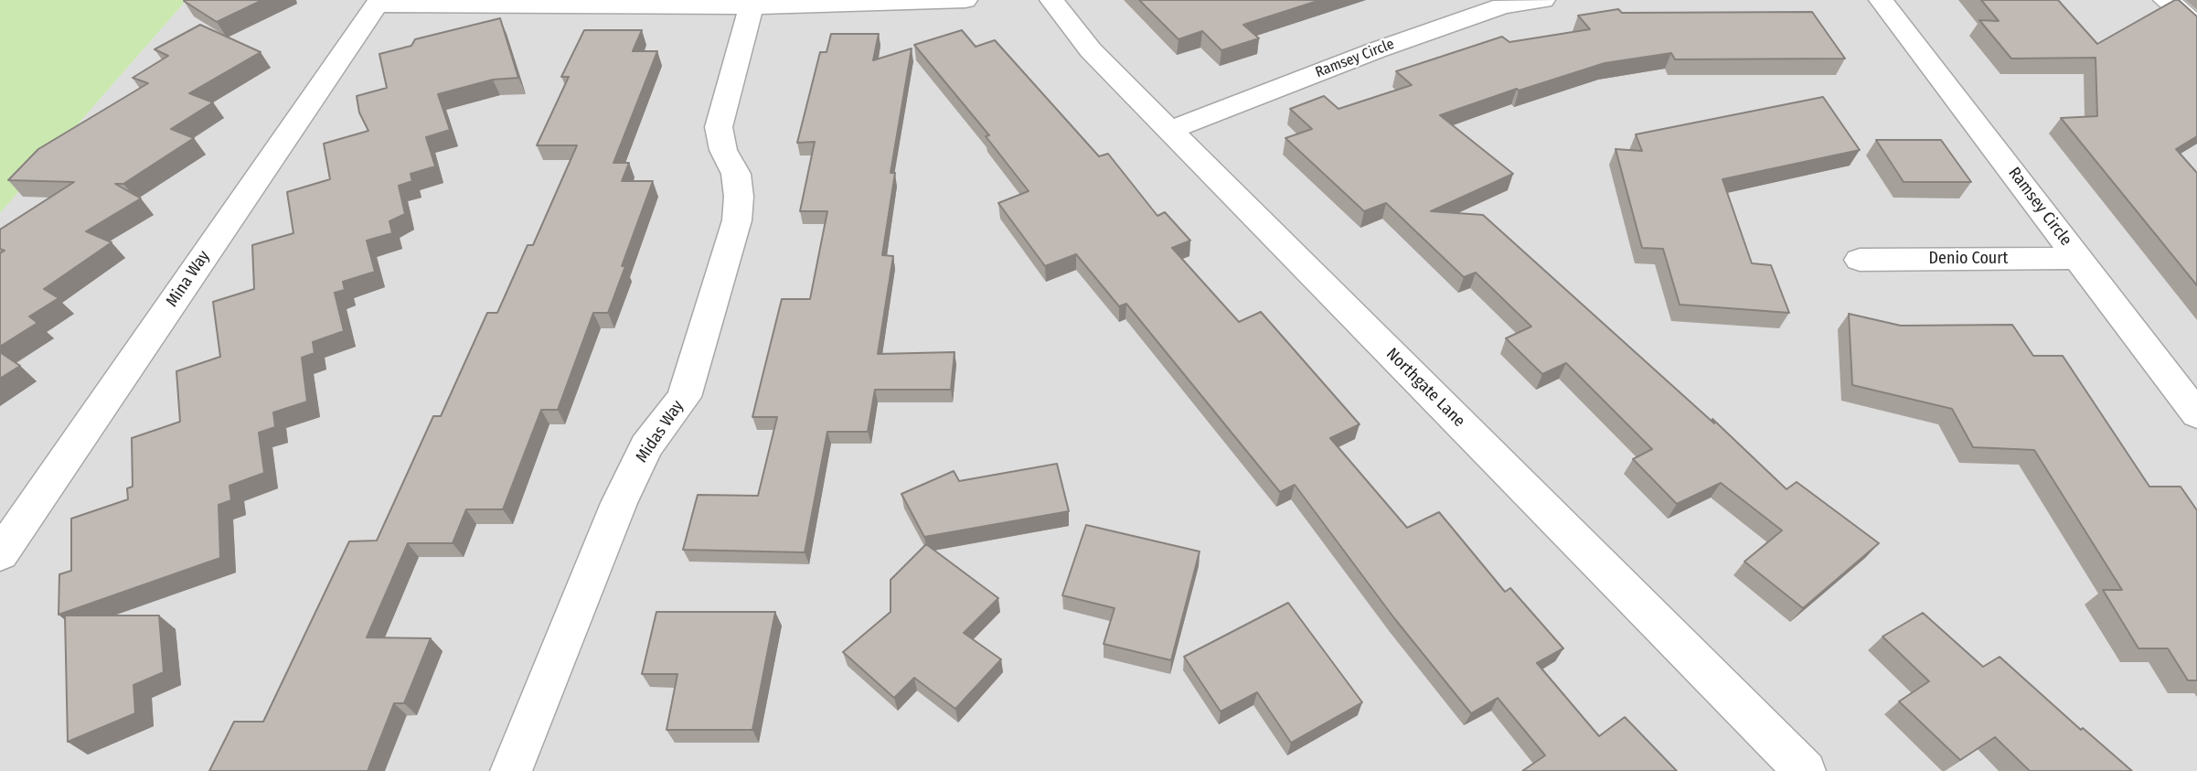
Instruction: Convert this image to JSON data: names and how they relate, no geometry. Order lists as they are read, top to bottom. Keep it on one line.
{"streets":{"street":["Ramsey Circle","Denio Court","Mina Way","Northgate Lane","Midas Way"]},"crossings":[["Ramsey Circle","Denio Court"],["Ramsey Circle","Northgate Lane"],["Mina Way","Midas Way"]]}
